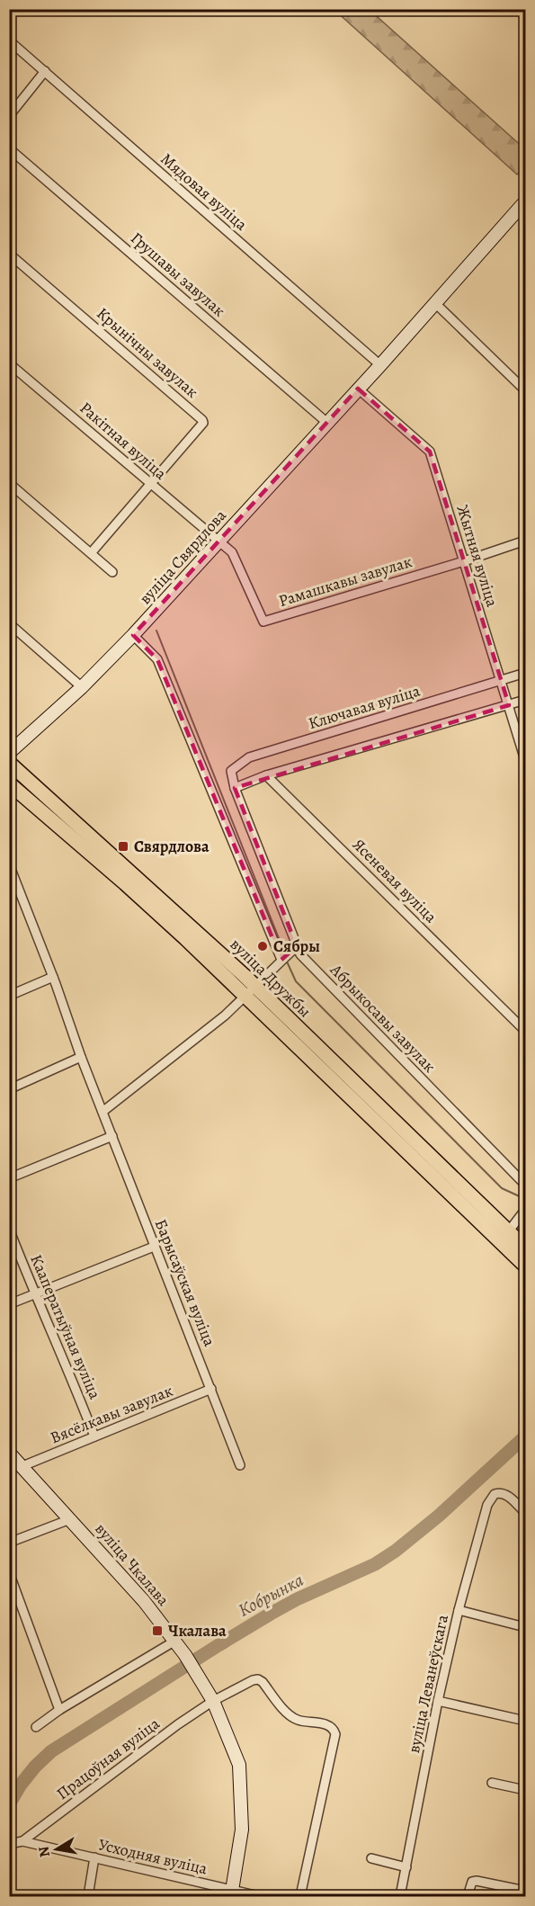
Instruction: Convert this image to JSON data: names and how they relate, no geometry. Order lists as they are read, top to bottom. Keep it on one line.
{"streets":{"main road":["вуліца Дружбы"],"street":["Мядовая вуліца","Грушавы завулак","Крынічны завулак","Ракітная вуліца","Жытняя вуліца","вуліца Свярдлова","Рамашкавы завулак","Ключавая вуліца","Ясеневая вуліца","Абрыкосавы завулак","Барысаўская вуліца","Кааператыўная вуліца","Вясёлкавы завулак","вуліца Чкалава","вуліца Леванеўскага","Працоўная вуліца","Усходняя вуліца"]},"crossings":[["Мядовая вуліца","вуліца Свярдлова"],["Грушавы завулак","вуліца Свярдлова"],["Крынічны завулак","Ракітная вуліца"],["Ракітная вуліца","вуліца Свярдлова"],["Ракітная вуліца","Рамашкавы завулак"],["Жытняя вуліца","вуліца Свярдлова"],["Жытняя вуліца","Рамашкавы завулак"],["Жытняя вуліца","Ключавая вуліца"],["вуліца Свярдлова","Рамашкавы завулак"],["Ключавая вуліца","Абрыкосавы завулак"],["Барысаўская вуліца","Вясёлкавы завулак"],["Кааператыўная вуліца","Вясёлкавы завулак"],["Вясёлкавы завулак","вуліца Чкалава"],["вуліца Чкалава","Працоўная вуліца"],["вуліца Чкалава","Усходняя вуліца"],["Працоўная вуліца","Усходняя вуліца"]],"water":["Кобрынка"],"places":{"transit":["Свярдлова","Чкалава"],"other":["Сябры"]},"north":"left"}
